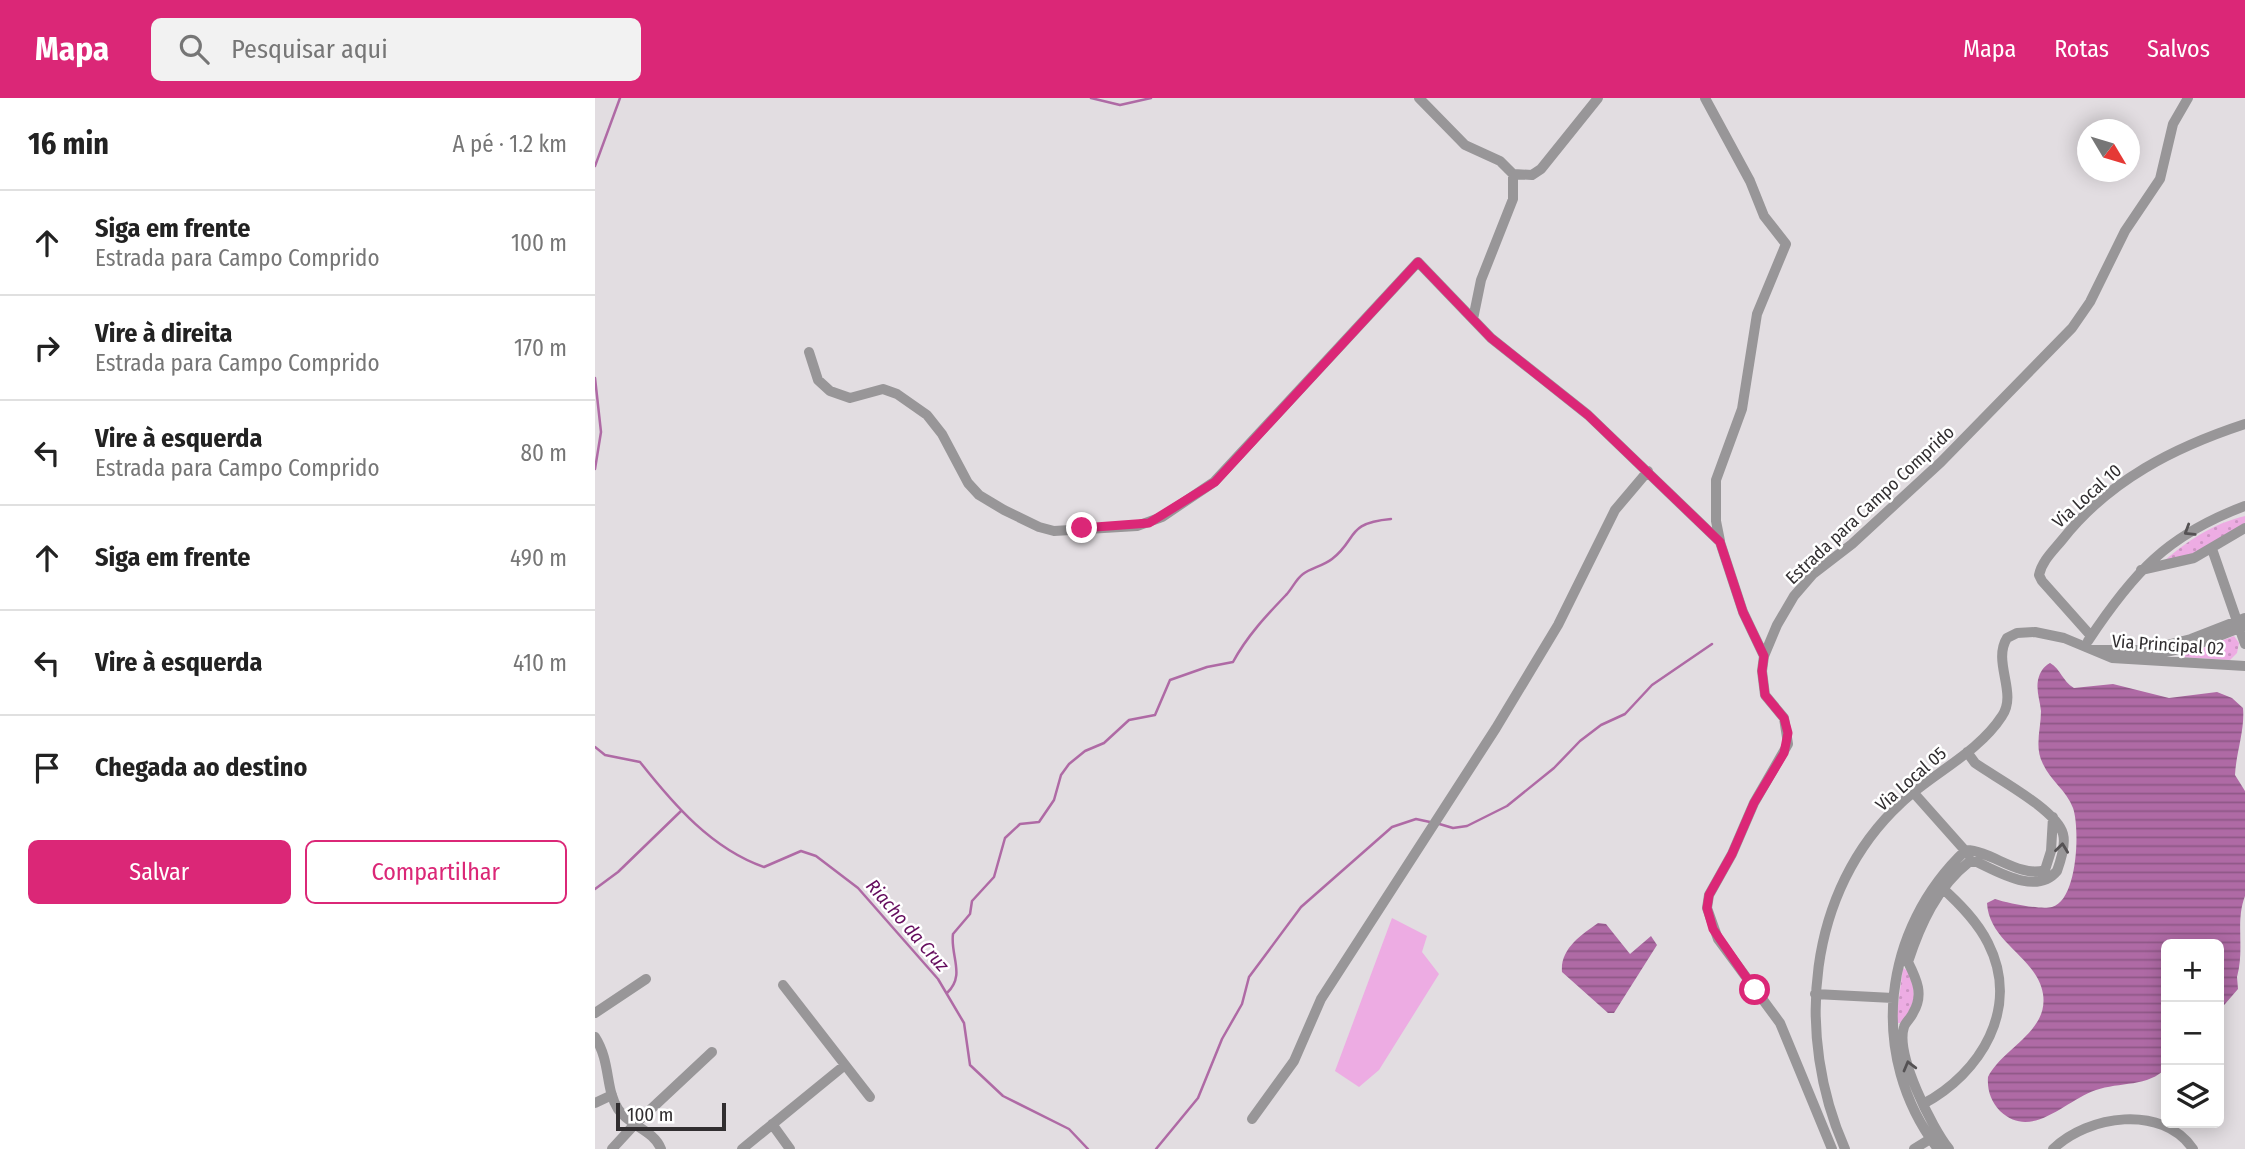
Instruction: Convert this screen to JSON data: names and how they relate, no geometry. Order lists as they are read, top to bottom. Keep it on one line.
{"streets":{"street":["Via Local 10","Estrada para Campo Comprido","Via Principal 02","Via Local 05"]},"crossings":[["Via Principal 02","Via Local 05"]],"water":["Riacho da Cruz"],"scale_bar":"100 m","north":"bottom right","page":{"header":"Mapa","search":"Pesquisar aqui","nav":["Mapa","Rotas","Salvos"],"heading":["16 min","A pé · 1.2 km"],"list":[["Siga em frente","Estrada para Campo Comprido","100 m"],["Vire à direita","Estrada para Campo Comprido","170 m"],["Vire à esquerda","Estrada para Campo Comprido","80 m"],["Siga em frente","490 m"],["Vire à esquerda","410 m"],"Chegada ao destino"],"buttons":["Salvar","Compartilhar"],"map_buttons":["+","−"],"scale":"100 m"}}
